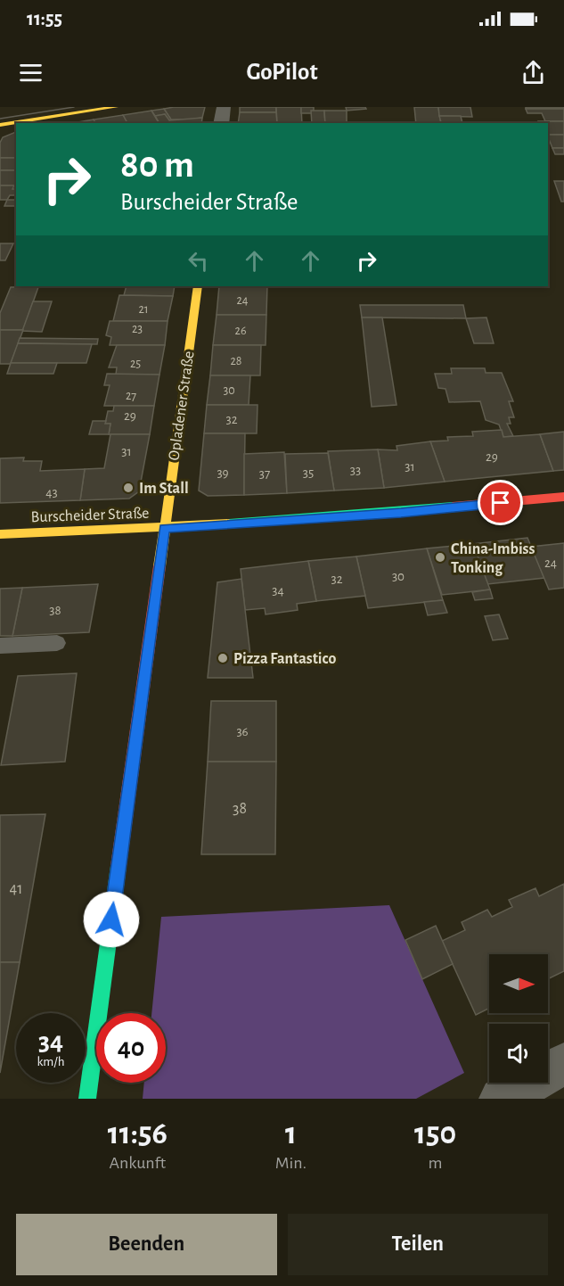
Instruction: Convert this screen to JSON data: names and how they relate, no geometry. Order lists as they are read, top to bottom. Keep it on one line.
{"streets":{"street":["Opladener Straße","Burscheider Straße"]},"crossings":[["Opladener Straße","Burscheider Straße"]],"places":["Im Stall","China-Imbiss Tonking","Pizza Fantastico"],"house_numbers":["24","21","23","26","28","25","30","27","29","32","31","29","31","33","39","35","37","43","24","30","32","34","38","36","38","41"],"north":"right","page":{"status":"11:55","header":"GoPilot","turn":["80 m","Burscheider Straße"],"speed":"34 km/h","limit":"40","eta":["11:56","Ankunft","1","Min.","150","m"],"buttons":["Beenden","Teilen"]}}
